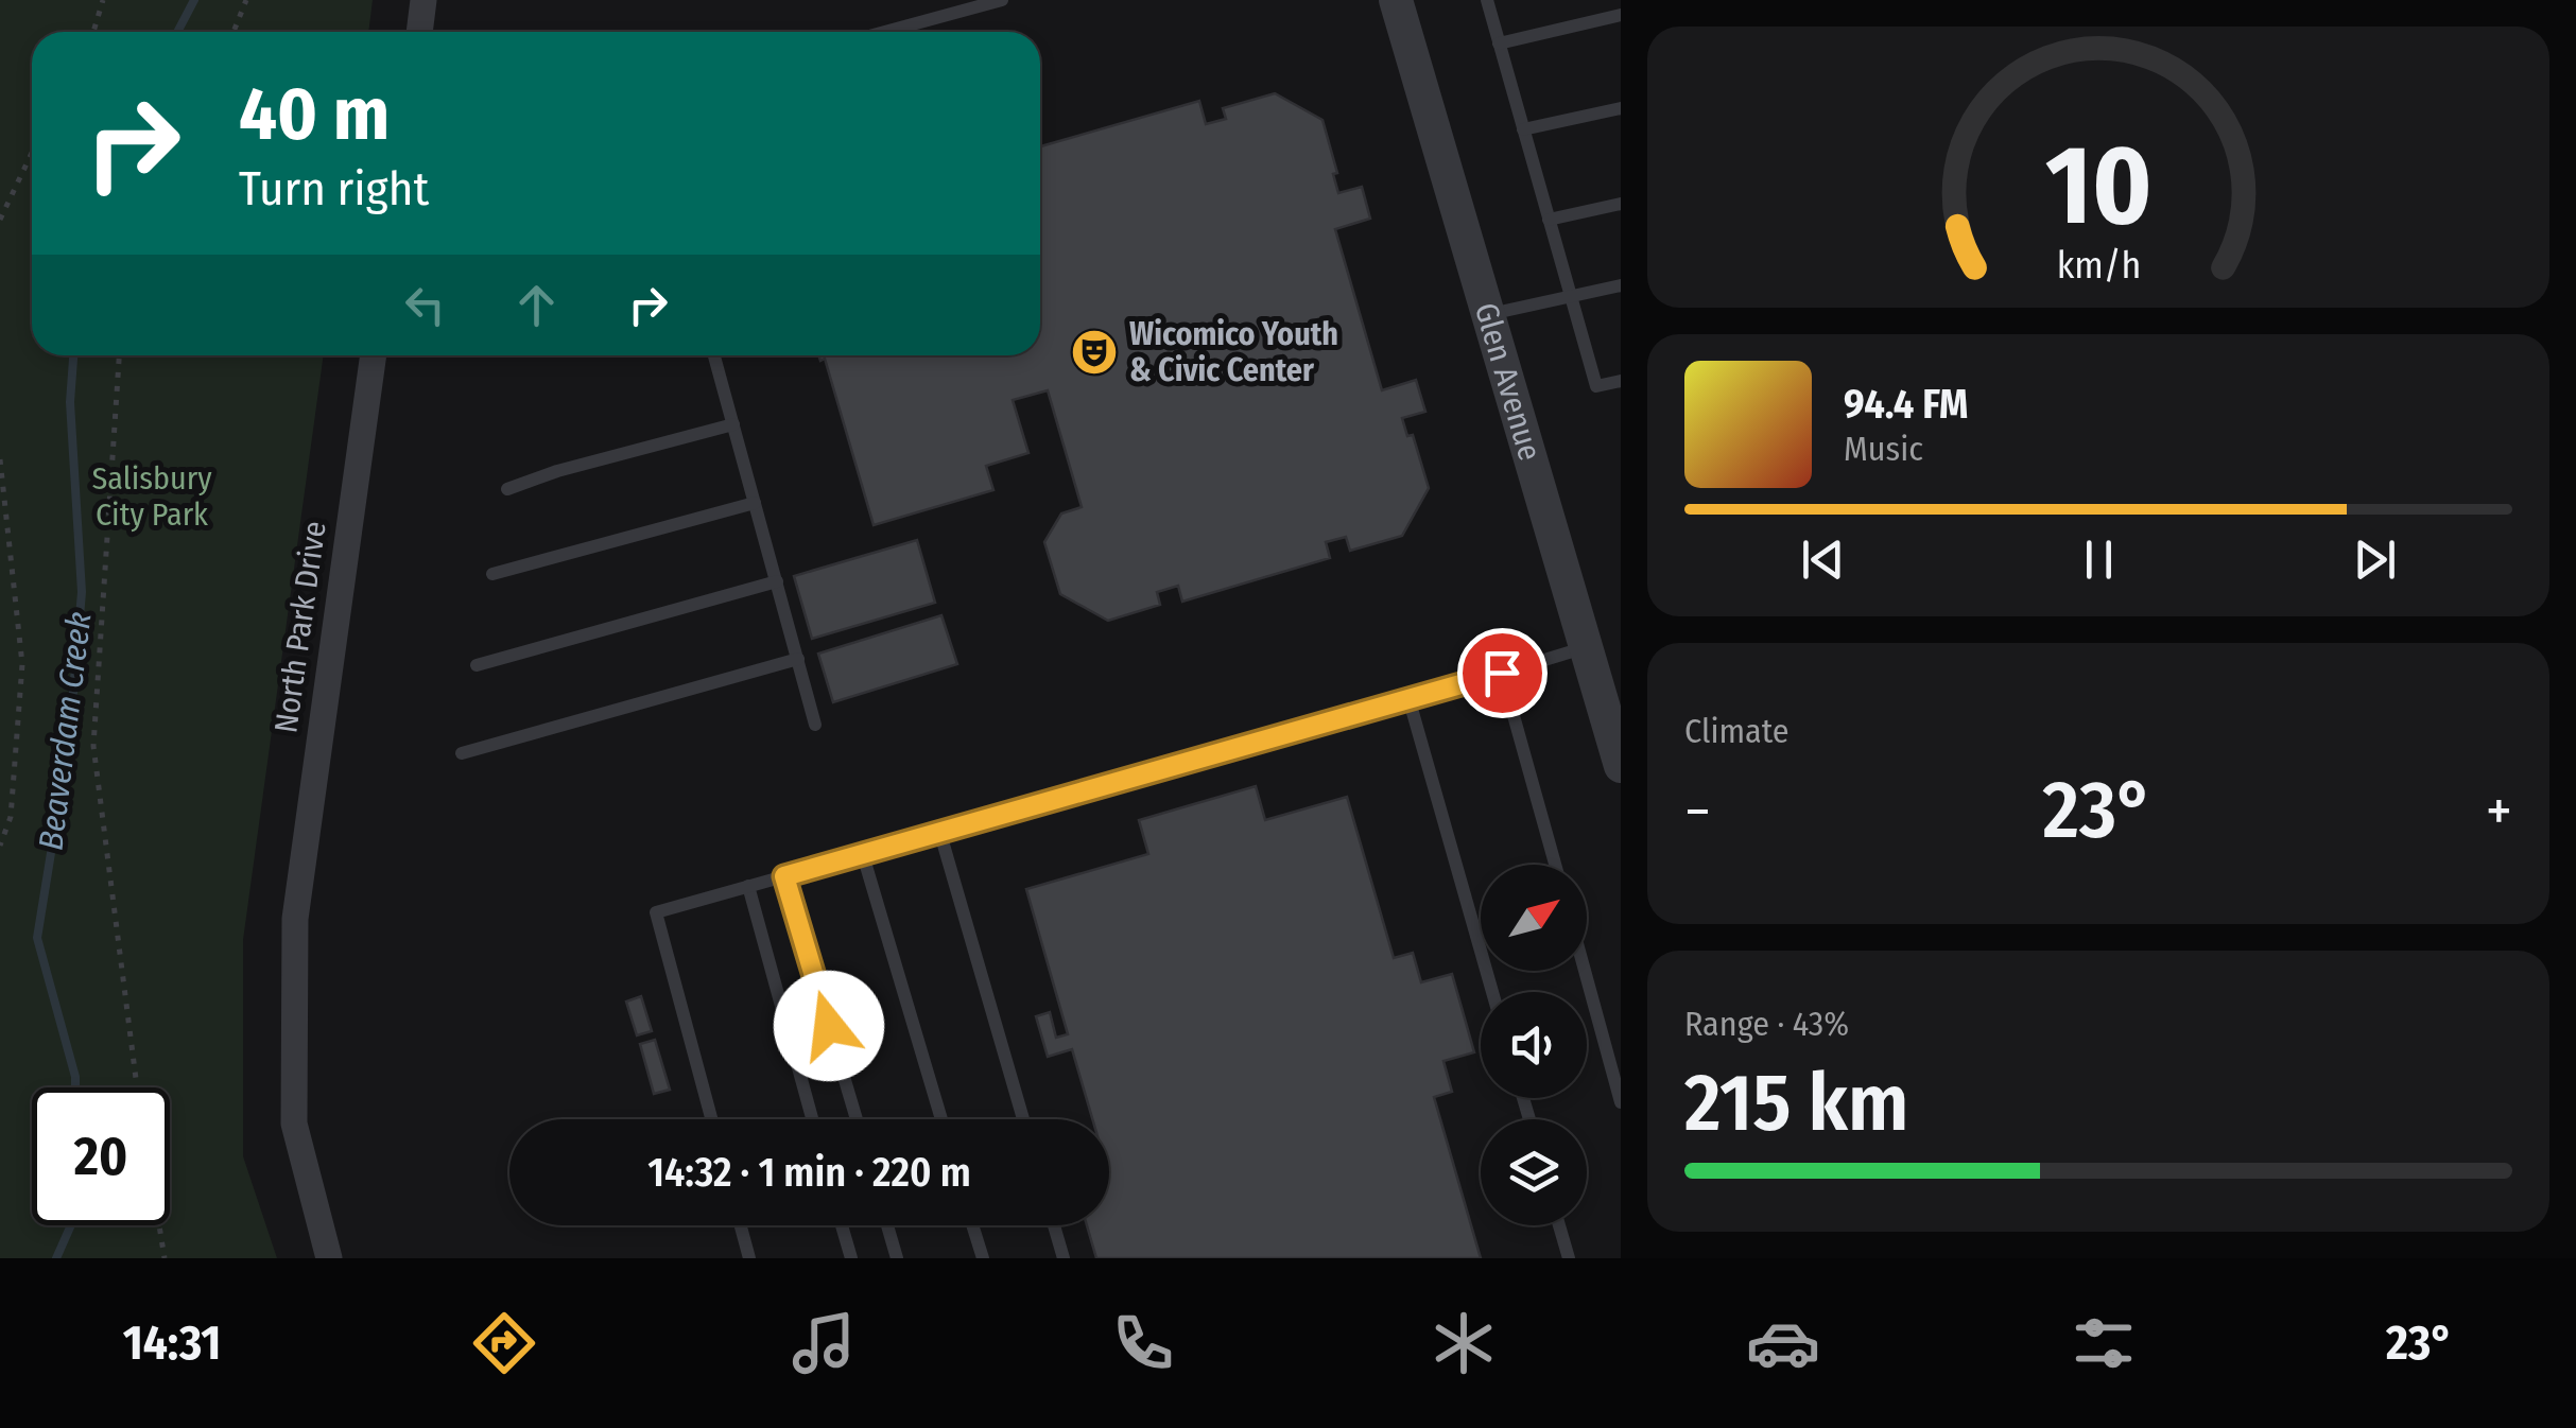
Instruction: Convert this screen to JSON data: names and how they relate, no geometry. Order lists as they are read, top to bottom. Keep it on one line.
{"streets":{"street":["Glen Avenue","North Park Drive"]},"water":["Beaverdam Creek"],"parks":["Salisbury City Park"],"places":{"theatre":["Wicomico Youth & Civic Center"]},"north":"top right","page":{"turn":["40 m","Turn right"],"song":["94.4 FM","Music"],"tile":["Climate",["Range · 43%","215 km"]],"heat":["−","23°","+"],"limit":"20","trip":"14:32 · 1 min · 220 m","tabs":["14:31","23°"],"gauge":["10","km/h"]}}
